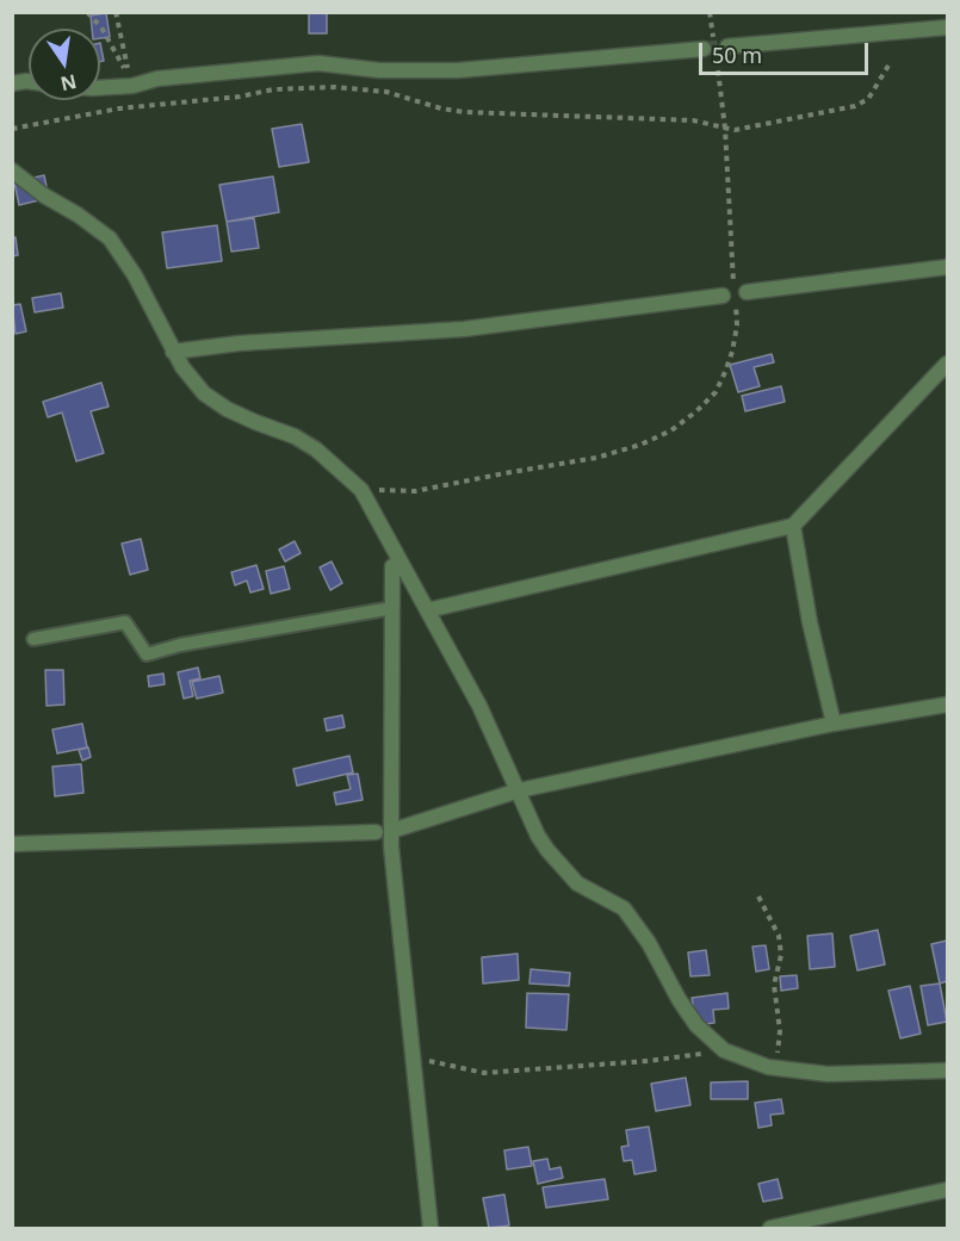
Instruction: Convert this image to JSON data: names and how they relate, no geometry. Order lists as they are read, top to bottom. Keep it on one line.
{"scale_bar":"50 m","north":"bottom"}
